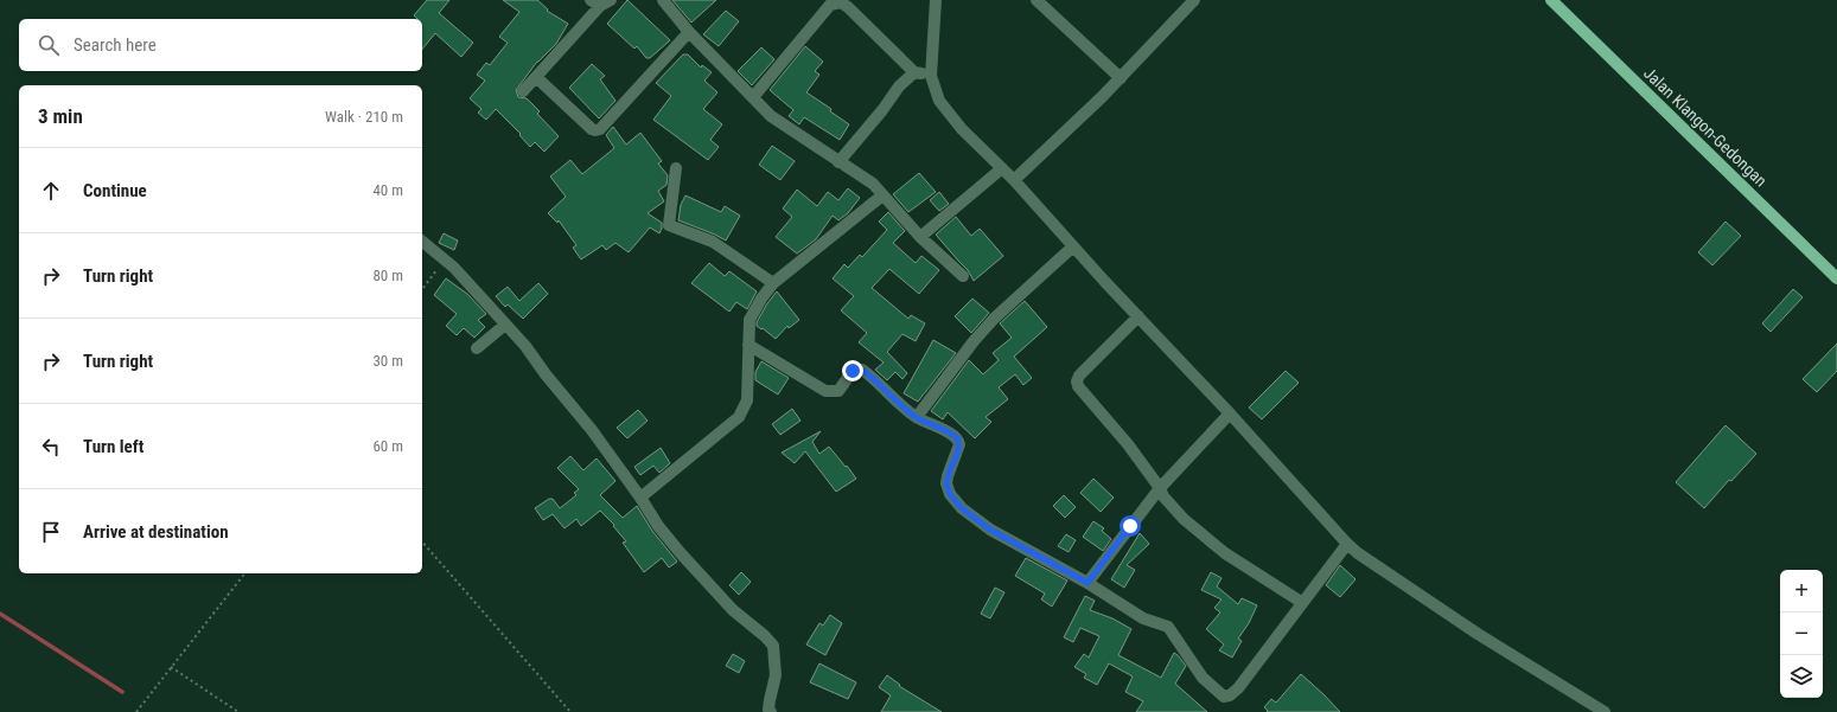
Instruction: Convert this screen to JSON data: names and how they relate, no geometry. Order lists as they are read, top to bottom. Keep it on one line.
{"streets":{"main road":["Jalan Klangon-Gedongan"]},"page":{"search":"Search here","heading":["3 min","Walk · 210 m"],"list":[["Continue","40 m"],["Turn right","80 m"],["Turn right","30 m"],["Turn left","60 m"],"Arrive at destination"],"map_buttons":["+","−"]}}
